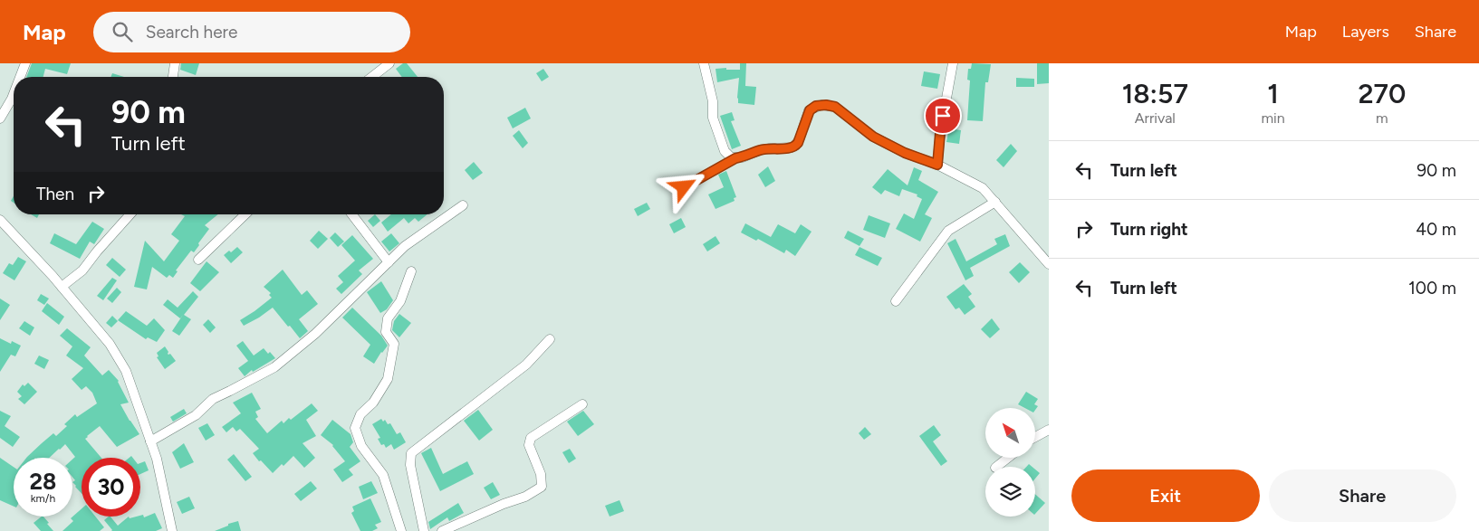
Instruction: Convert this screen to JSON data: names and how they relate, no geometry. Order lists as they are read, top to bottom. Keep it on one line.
{"north":"top left","page":{"header":"Map","search":"Search here","nav":["Map","Layers","Share"],"eta":["18:57","Arrival","1","min","270","m"],"turn":["90 m","Turn left"],"list":[{"name":"Turn left","value":"90 m"},{"name":"Turn right","value":"40 m"},{"name":"Turn left","value":"100 m"}],"then":"Then","speed":"28 km/h","limit":"30","buttons":["Exit","Share"]}}
